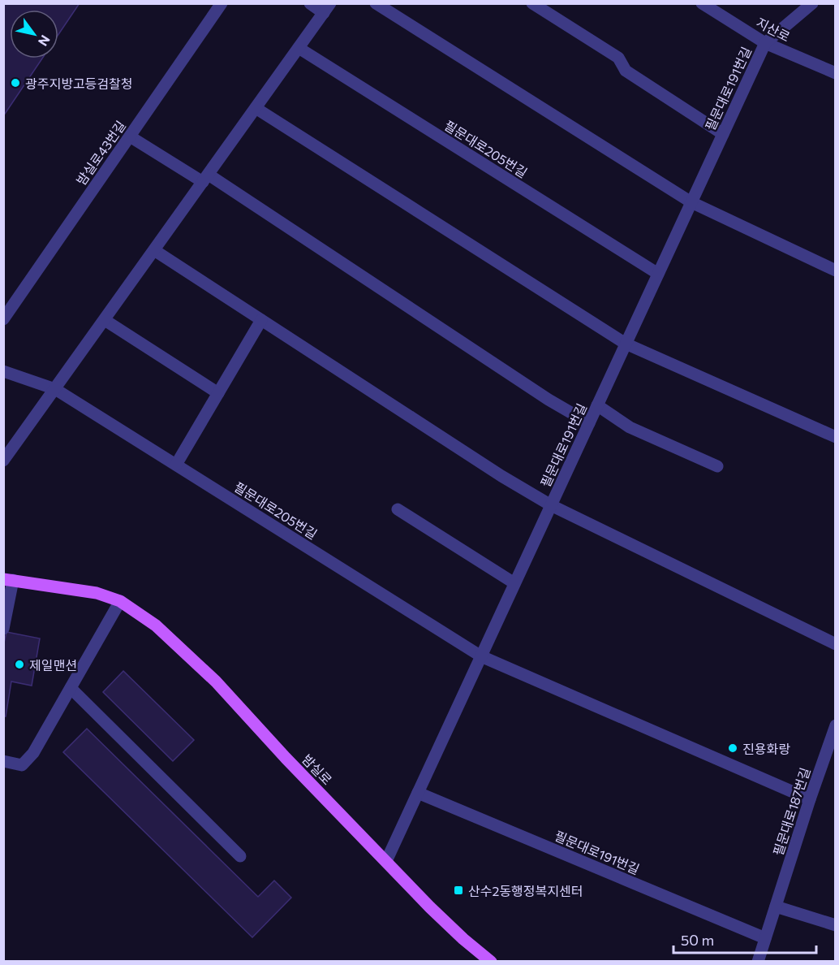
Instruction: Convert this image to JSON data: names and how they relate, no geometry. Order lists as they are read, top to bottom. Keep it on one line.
{"streets":{"main road":["밤실로"],"street":["지산로","필문대로191번길","필문대로205번길","밤실로43번길","필문대로187번길"]},"crossings":[["지산로","필문대로191번길"],["필문대로191번길","필문대로205번길"],["필문대로191번길","밤실로"],["필문대로191번길","필문대로187번길"]],"places":{"other":["광주지방고등검찰청","제일맨션","진용화랑"],"transit":["산수2동행정복지센터"]},"scale_bar":"50 m","north":"bottom right"}
